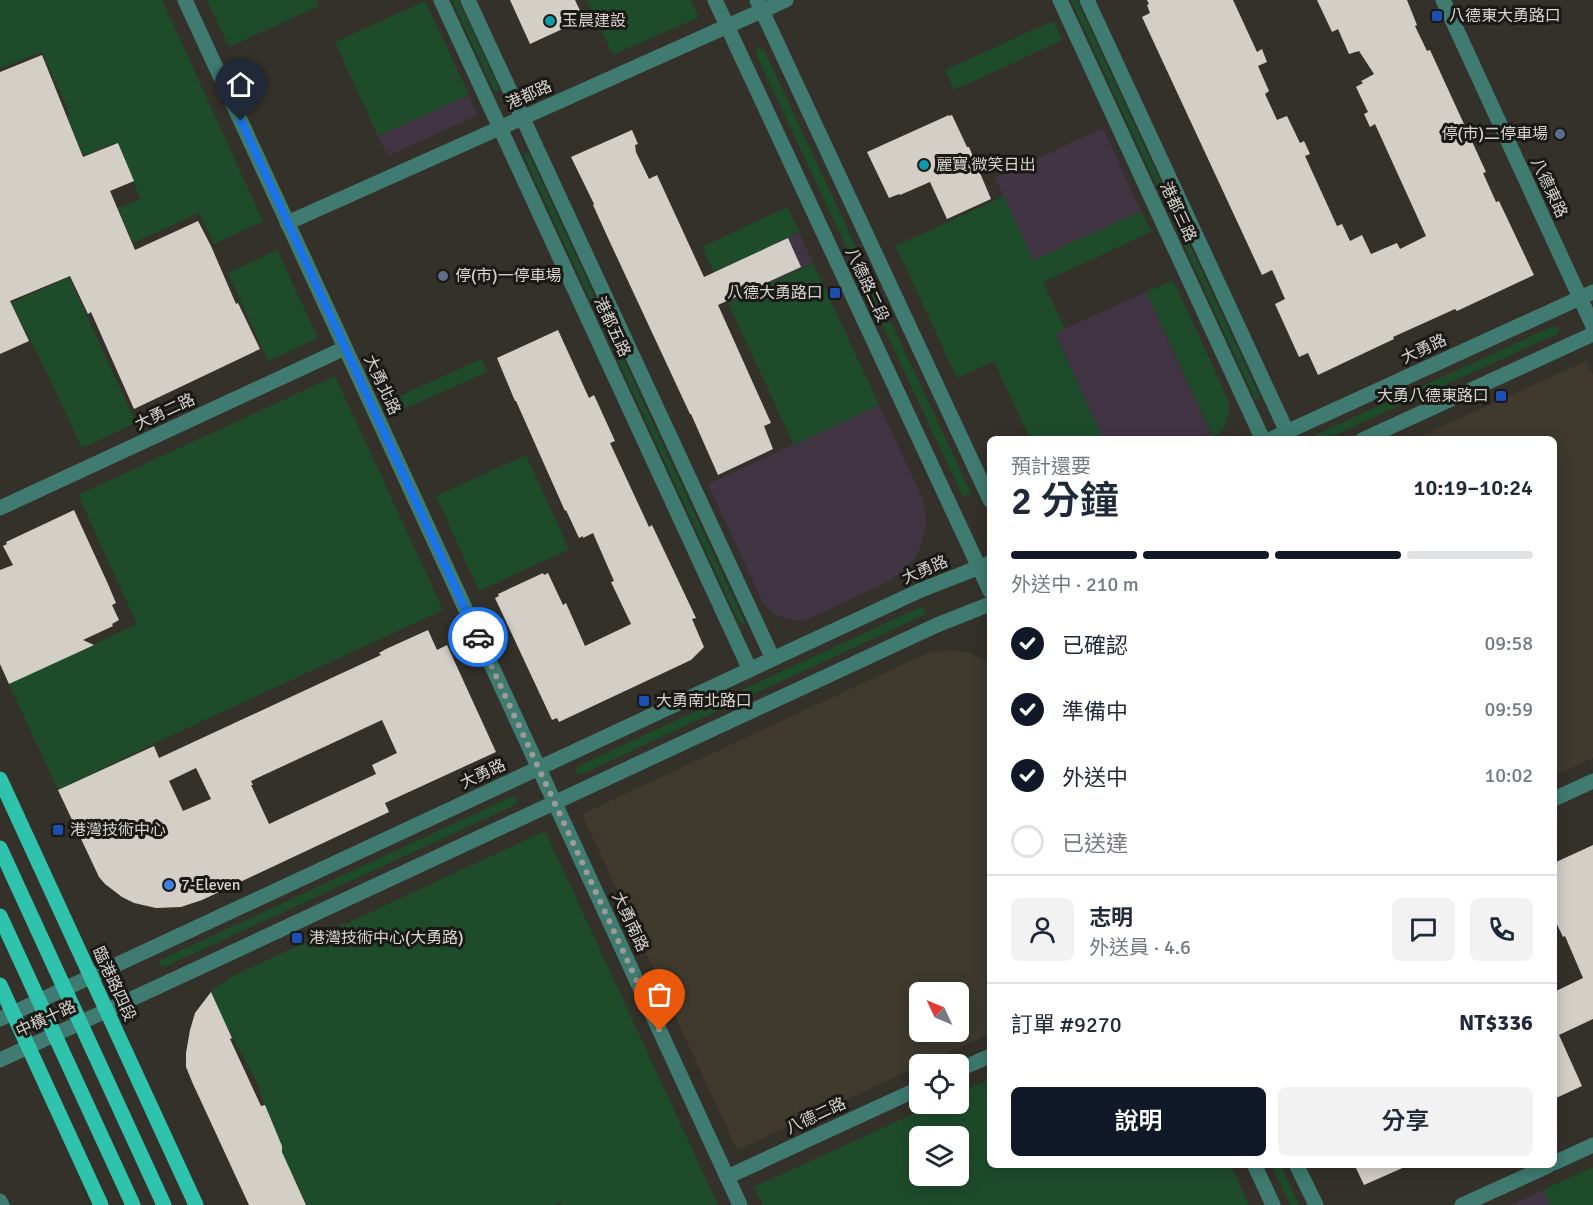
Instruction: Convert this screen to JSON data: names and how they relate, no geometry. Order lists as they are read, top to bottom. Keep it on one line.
{"streets":{"main road":["臨港路四段"],"street":["港都路","八德東路","港都三路","八德路二段","港都五路","大勇路","大勇北路","大勇二路","大勇南路","中橫十路","八德二路"]},"crossings":[["港都路","八德路二段"],["港都路","港都五路"],["港都路","大勇北路"],["八德東路","大勇路"],["港都三路","大勇路"],["八德路二段","大勇路"],["港都五路","大勇路"],["大勇路","大勇北路"],["大勇路","臨港路四段"],["大勇路","中橫十路"],["大勇北路","大勇二路"],["大勇北路","大勇南路"],["大勇南路","八德二路"],["臨港路四段","中橫十路"]],"places":{"transit":["八德東大勇路口","八德大勇路口","大勇八德東路口","大勇南北路口","港灣技術中心","港灣技術中心(大勇路)"],"other":["玉晨建設","停(市)二停車場","麗寶 微笑日出","停(市)一停車場","7-Eleven"]},"north":"top left","page":{"heading":["2 分鐘","預計還要","10:19–10:24"],"panel":["志明","外送員 · 4.6","訂單 #9270","NT$336"],"bar":"外送中 · 210 m","list":[["已確認","09:58"],["準備中","09:59"],["外送中","10:02"],"已送達"],"buttons":["說明","分享"]}}
